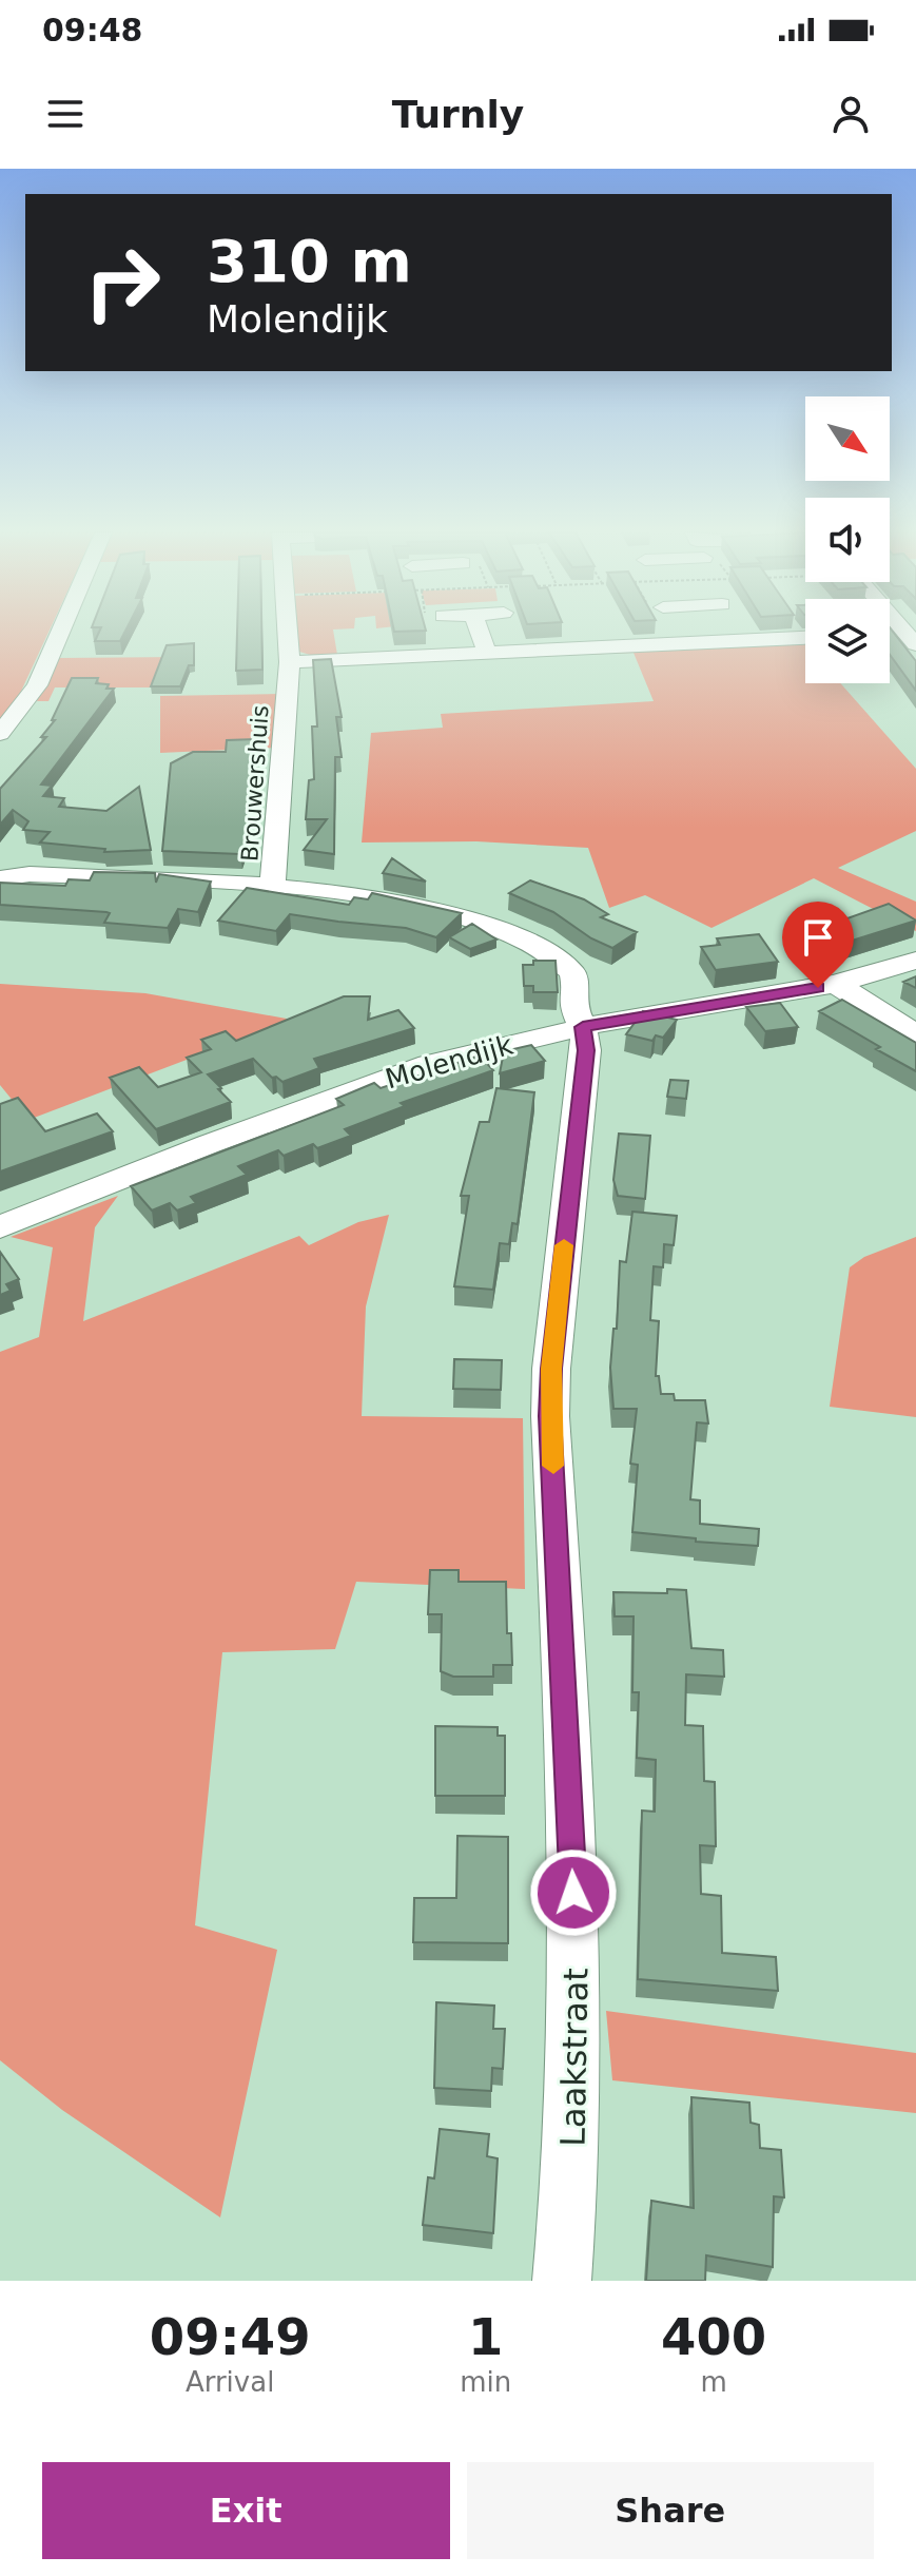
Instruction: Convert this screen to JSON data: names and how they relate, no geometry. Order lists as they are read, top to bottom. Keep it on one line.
{"streets":{"street":["Brouwershuis","Molendijk","Laakstraat"]},"crossings":[["Brouwershuis","Laakstraat"],["Molendijk","Laakstraat"]],"north":"bottom right","page":{"status":"09:48","header":"Turnly","turn":["310 m","Molendijk"],"eta":["09:49","Arrival","1","min","400","m"],"buttons":["Exit","Share"]}}
